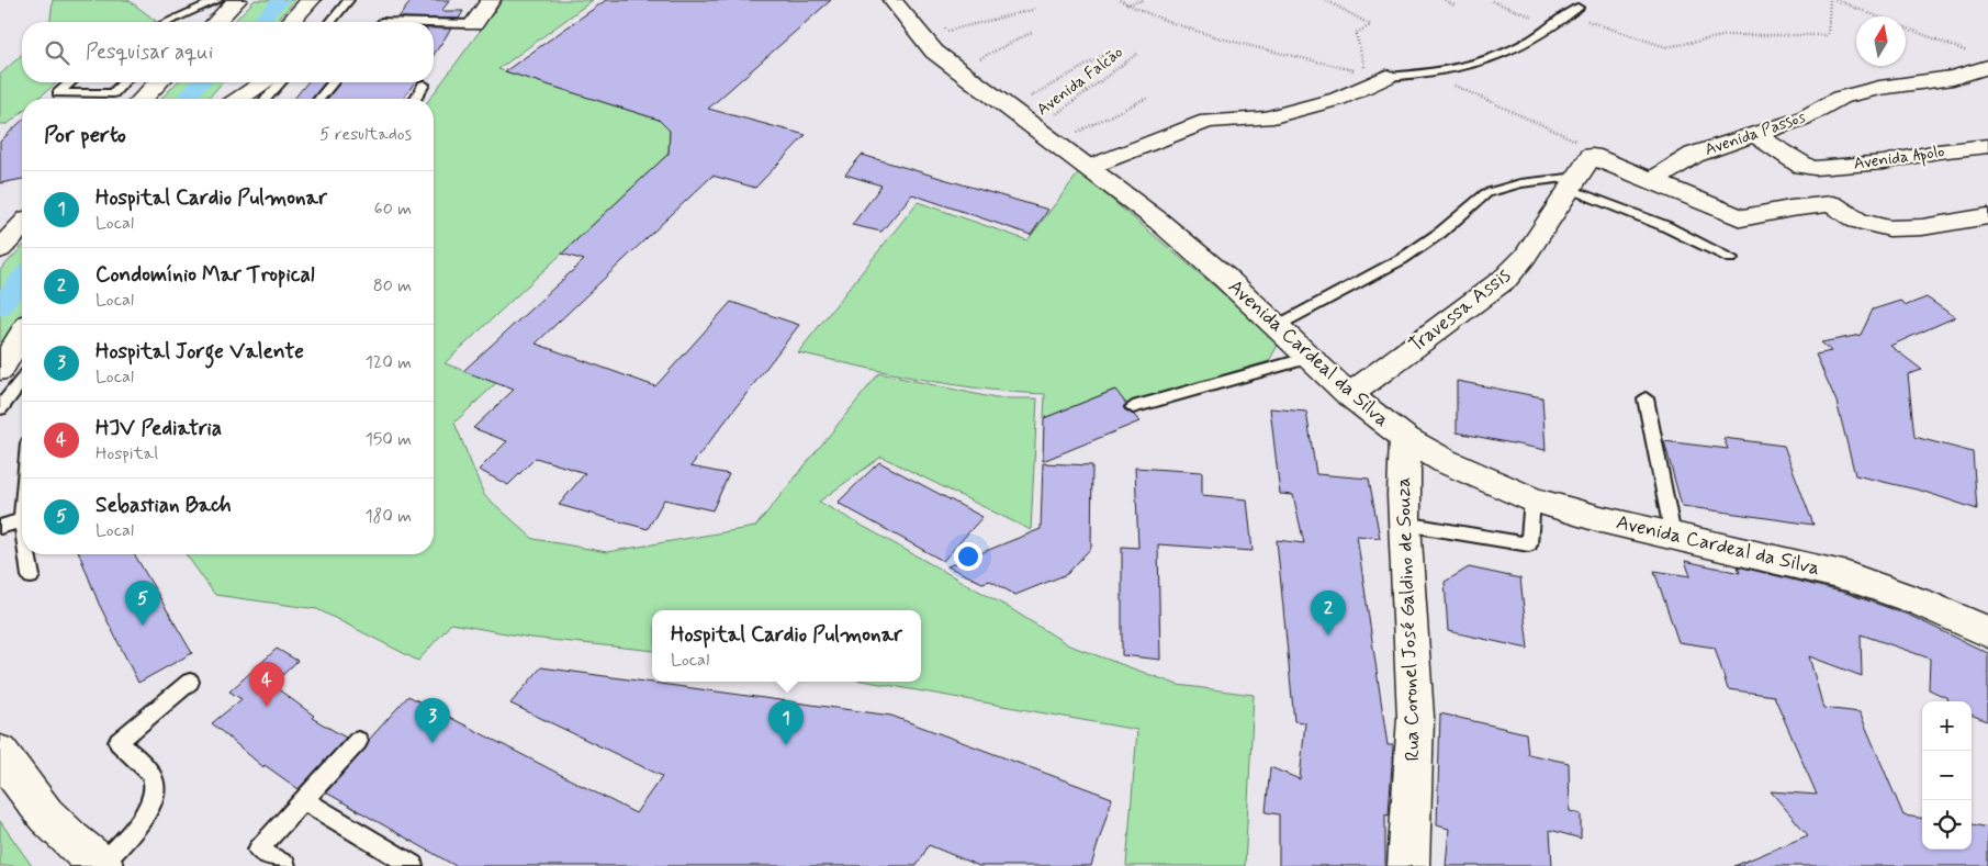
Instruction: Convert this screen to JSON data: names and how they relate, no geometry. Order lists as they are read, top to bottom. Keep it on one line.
{"streets":{"street":["Avenida Passos","Avenida Apolo","Travessa Assis","Avenida Cardeal da Silva","Rua Coronel José Galdino de Souza"],"path":["Avenida Falcão"]},"crossings":[["Avenida Falcão","Avenida Cardeal da Silva"],["Avenida Passos","Avenida Apolo"],["Travessa Assis","Avenida Cardeal da Silva"],["Avenida Cardeal da Silva","Rua Coronel José Galdino de Souza"]],"north":"top","page":{"search":"Pesquisar aqui","heading":["Por perto","5 resultados"],"list":[{"mark":"1","name":"Hospital Cardio Pulmonar","note":"Local","value":"60 m"},{"mark":"2","name":"Condomínio Mar Tropical","note":"Local","value":"80 m"},{"mark":"3","name":"Hospital Jorge Valente","note":"Local","value":"120 m"},{"mark":"4","name":"HJV Pediatria","note":"Hospital","value":"150 m"},{"mark":"5","name":"Sebastian Bach","note":"Local","value":"180 m"}],"pins":["5","2","4","3","1"],"popup":["Hospital Cardio Pulmonar","Local"],"map_buttons":["+","−"]}}
